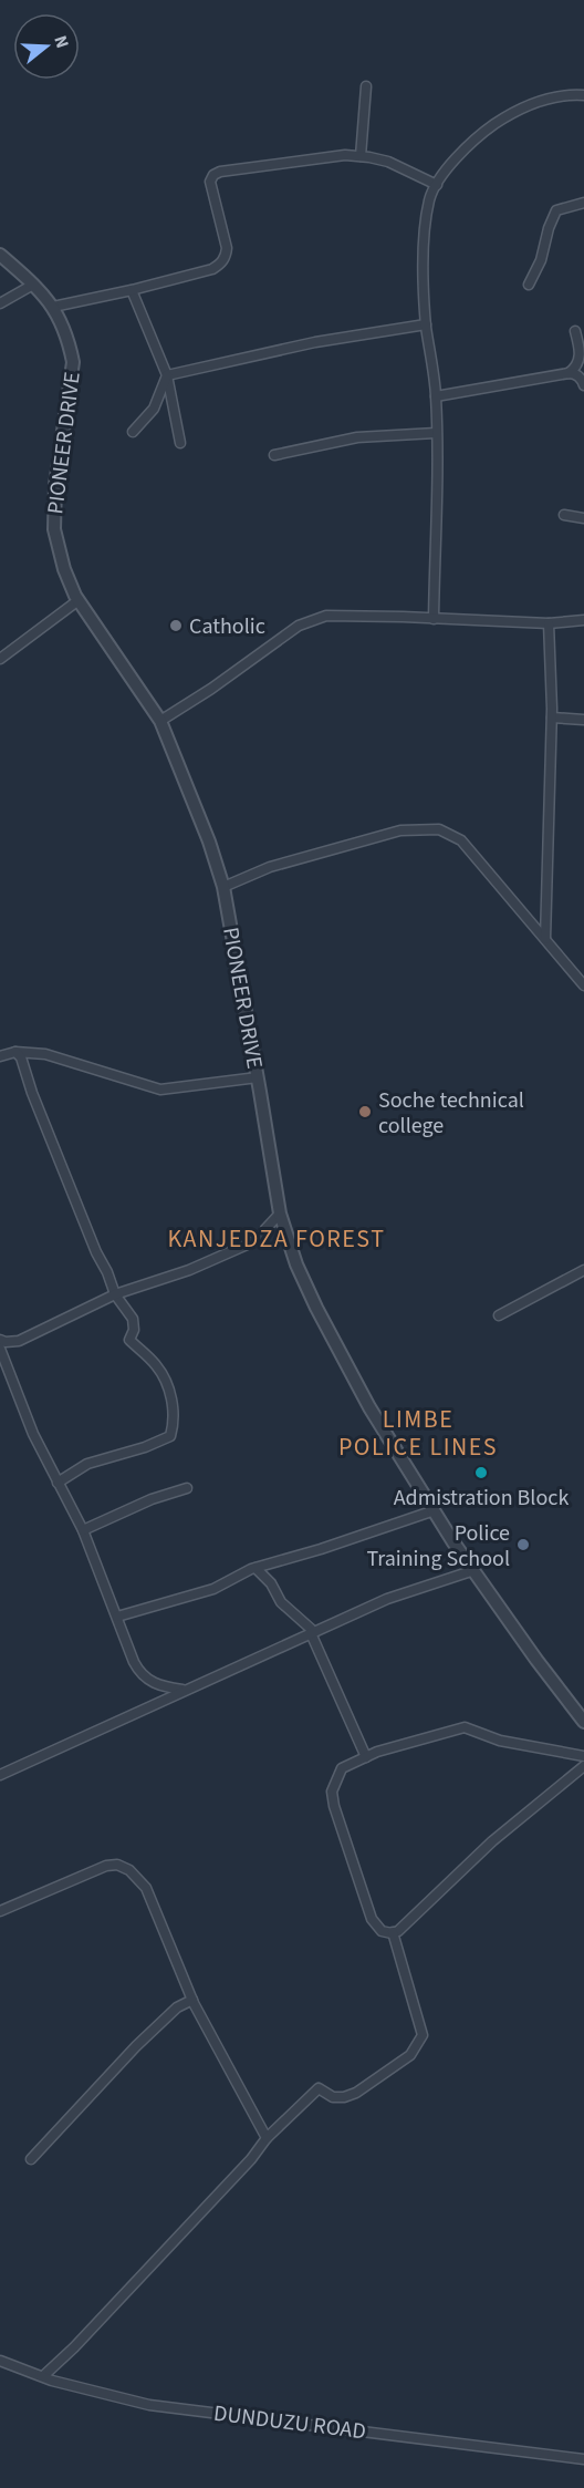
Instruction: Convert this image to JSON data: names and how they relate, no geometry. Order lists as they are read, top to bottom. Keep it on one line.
{"streets":{"street":["PIONEER DRIVE","DUNDUZU ROAD"]},"districts":["KANJEDZA FOREST","LIMBE POLICE LINES"],"places":["Catholic","Soche technical college","Admistration Block","Police Training School"],"north":"right"}
